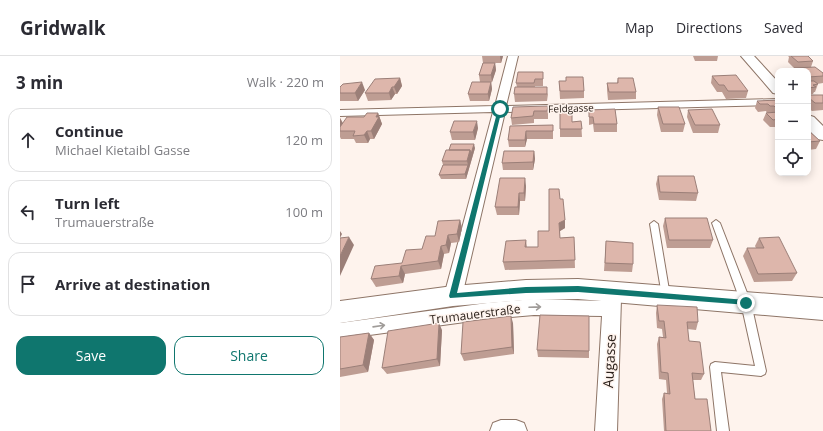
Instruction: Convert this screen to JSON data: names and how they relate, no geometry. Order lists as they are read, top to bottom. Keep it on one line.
{"streets":{"main road":["Trumauerstraße"],"street":["Feldgasse","Augasse"]},"crossings":[["Trumauerstraße","Augasse"]],"page":{"header":"Gridwalk","nav":["Map","Directions","Saved"],"heading":["3 min","Walk · 220 m"],"map_buttons":["+","−"],"list":[["Continue","Michael Kietaibl Gasse","120 m"],["Turn left","Trumauerstraße","100 m"],"Arrive at destination"],"buttons":["Save","Share"]}}
